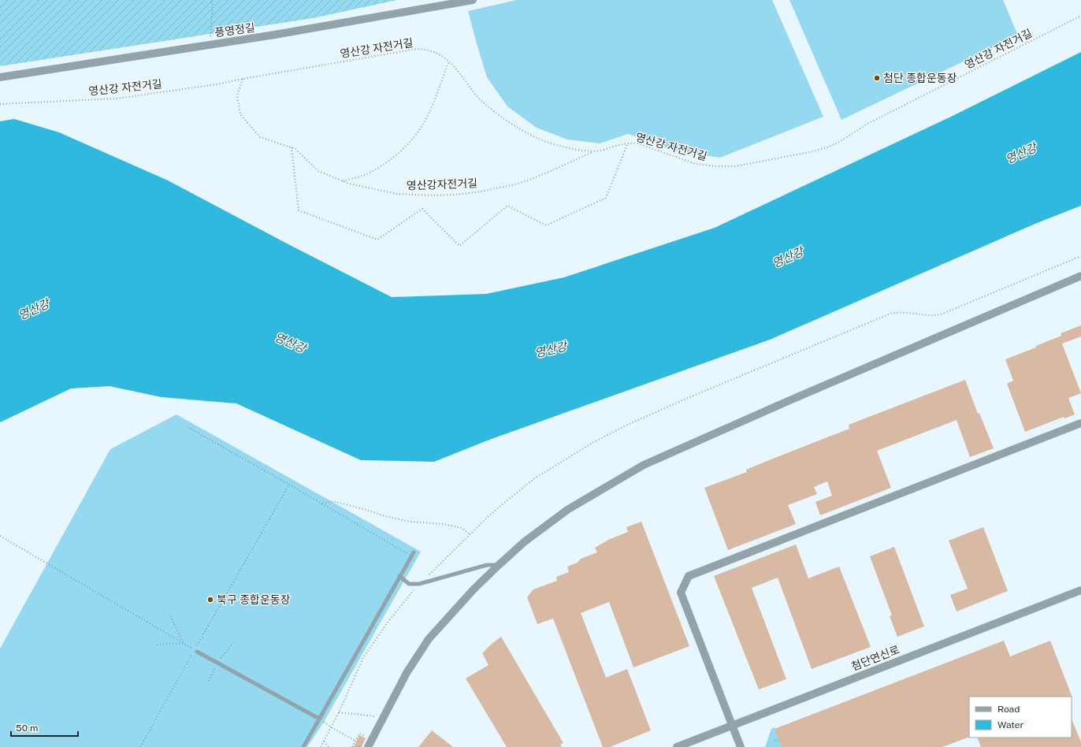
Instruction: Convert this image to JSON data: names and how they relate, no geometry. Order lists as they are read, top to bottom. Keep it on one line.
{"streets":{"street":["풍영정길","첨단연신로"],"path":["영산강 자전거길","영산강자전거길"]},"crossings":[["영산강 자전거길","영산강자전거길"]],"water":["영산강"],"places":["첨단 종합운동장","북구 종합운동장"],"legend":["Road","Water"],"scale_bar":"50 m"}
